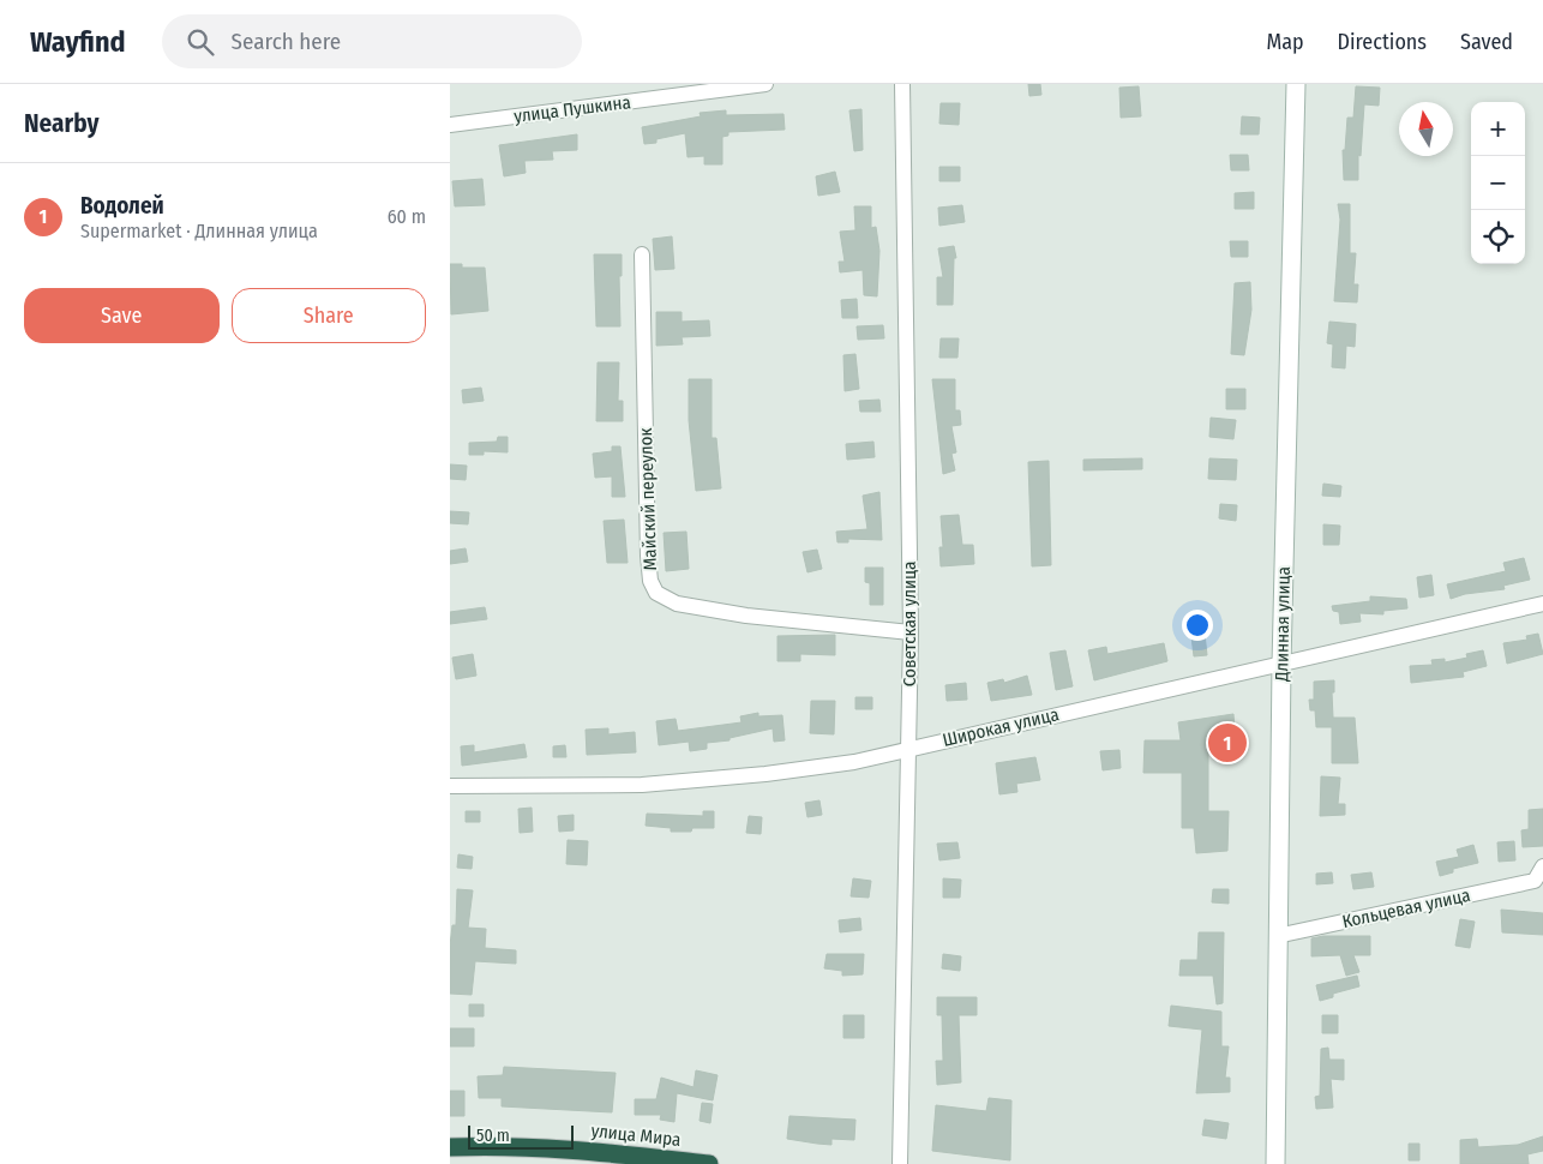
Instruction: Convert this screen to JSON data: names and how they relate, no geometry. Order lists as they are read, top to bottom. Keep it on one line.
{"streets":{"highway":["улица Мира"],"main road":["Длинная улица"],"street":["улица Пушкина","Майский переулок","Советская улица","Широкая улица","Кольцевая улица"]},"crossings":[["Майский переулок","Советская улица"],["Советская улица","Широкая улица"],["Длинная улица","Широкая улица"],["Длинная улица","Кольцевая улица"]],"scale_bar":"50 m","north":"top","page":{"header":"Wayfind","search":"Search here","nav":["Map","Directions","Saved"],"heading":"Nearby","map_buttons":["+","−"],"list":[{"mark":"1","name":"Водолей","note":"Supermarket · Длинная улица","value":"60 m"}],"buttons":["Save","Share"],"pins":"1","scale":"50 m"}}
